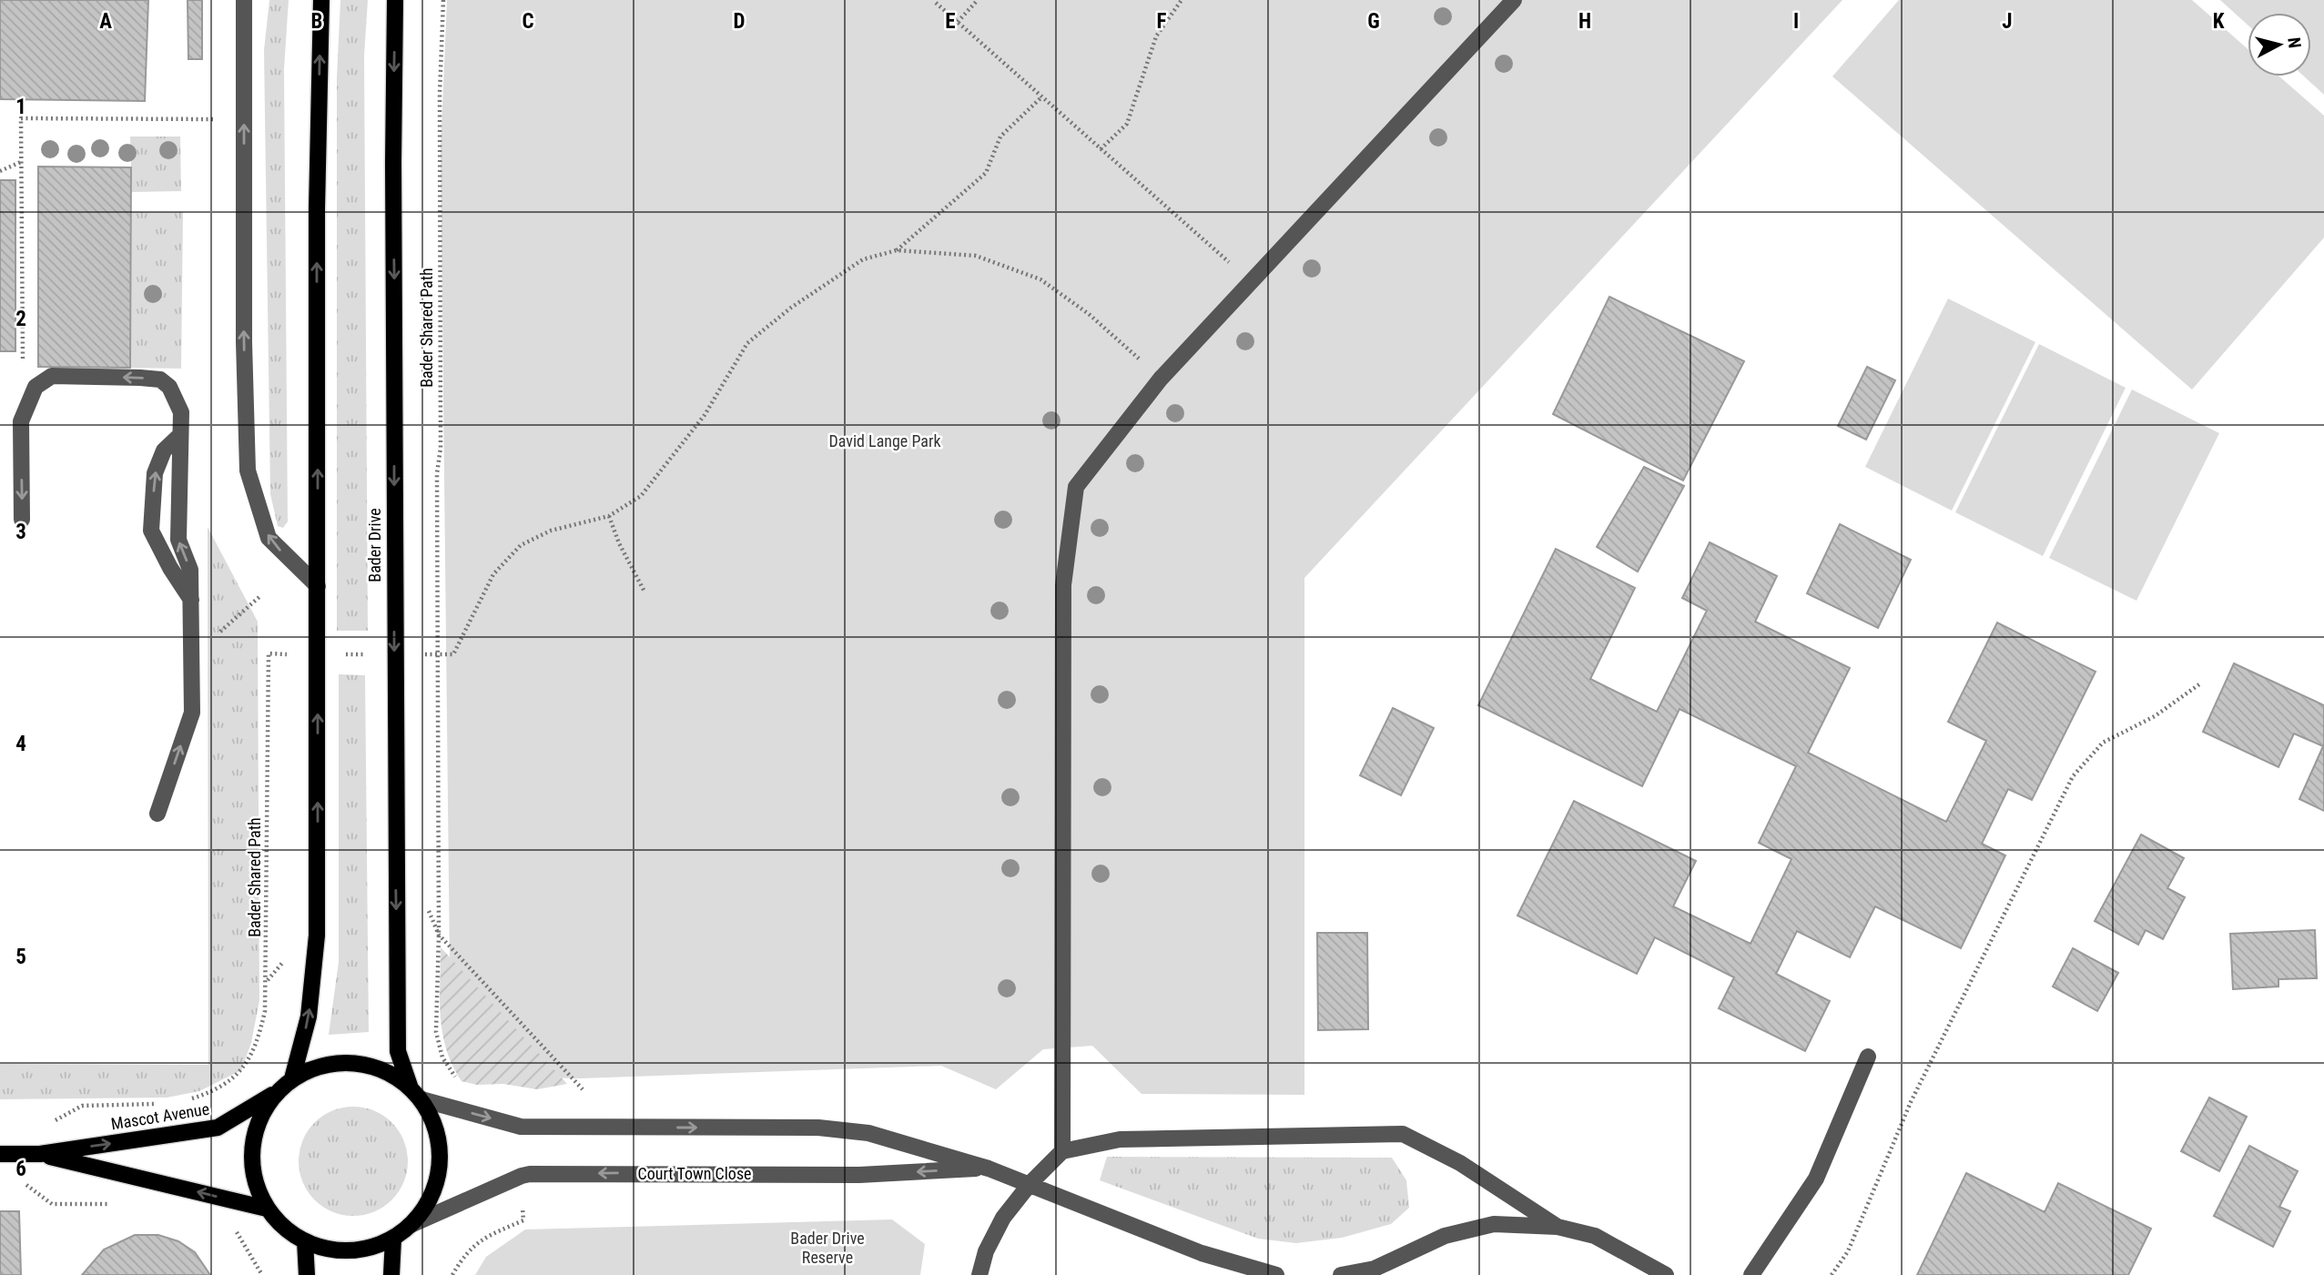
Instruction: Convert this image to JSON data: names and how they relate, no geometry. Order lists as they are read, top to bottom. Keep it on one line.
{"streets":{"main road":["Bader Drive","Mascot Avenue"],"street":["Court Town Close"],"path":["Bader Shared Path"]},"crossings":[["Bader Shared Path","Bader Drive"],["Bader Drive","Mascot Avenue"],["Bader Drive","Court Town Close"],["Mascot Avenue","Court Town Close"]],"parks":["David Lange Park","Bader Drive Reserve"],"north":"right","grid":{"columns":["A","B","C","D","E","F","G","H","I","J","K"],"rows":["1","2","3","4","5","6"]}}
